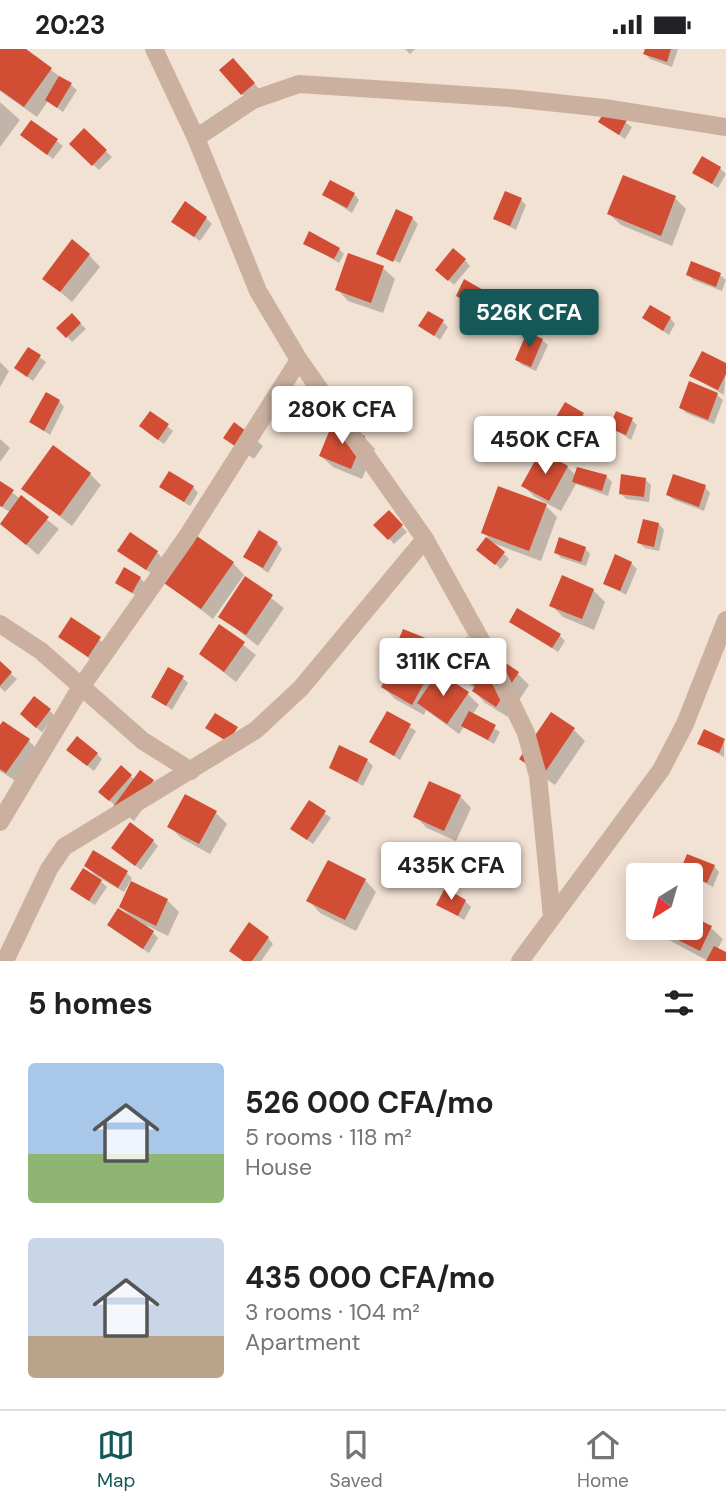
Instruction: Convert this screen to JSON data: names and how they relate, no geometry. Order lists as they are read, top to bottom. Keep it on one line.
{"north":"bottom left","page":{"status":"20:23","price":["526K CFA","280K CFA","450K CFA","311K CFA","435K CFA"],"heading":"5 homes","list":[{"name":"526 000 CFA/mo","note":"5 rooms · 118 m² · House"},{"name":"435 000 CFA/mo","note":"3 rooms · 104 m² · Apartment"}],"tabs":["Map","Saved","Home"]}}
